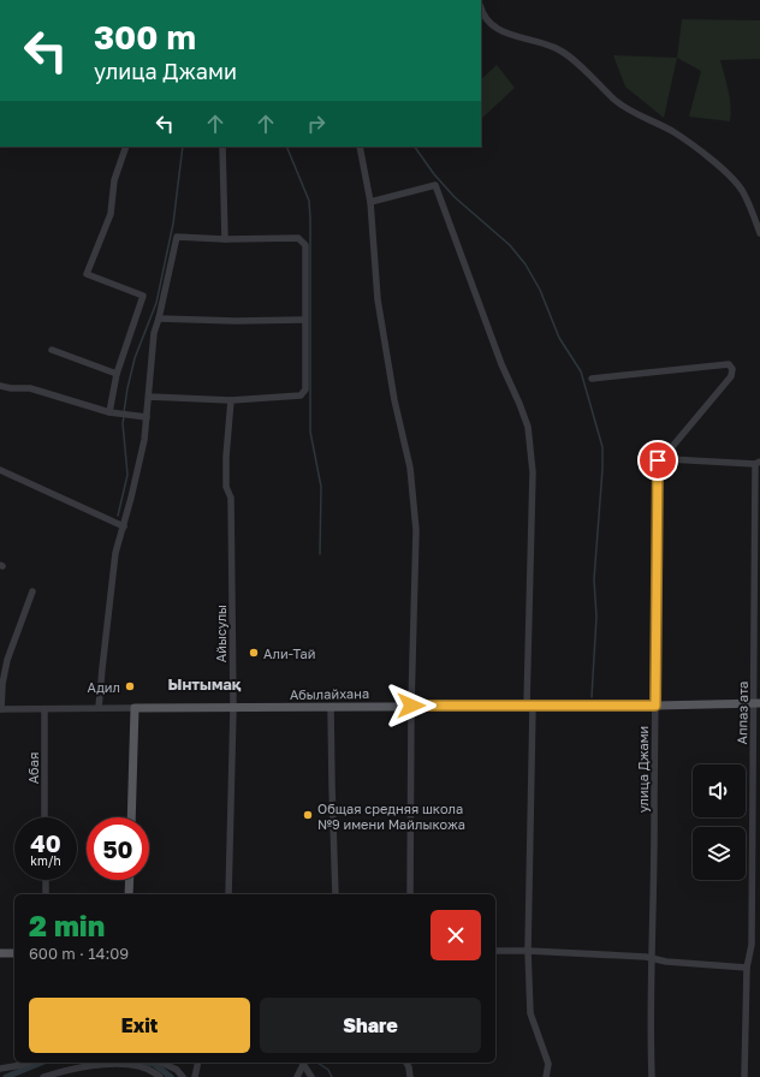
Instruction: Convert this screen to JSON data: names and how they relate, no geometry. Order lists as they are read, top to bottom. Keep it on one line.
{"streets":{"main road":["Абылайхана"],"street":["Айысулы","Аппаз ата","Абая","улица Джами"]},"crossings":[["Айысулы","Абылайхана"],["Абылайхана","Аппаз ата"],["Абылайхана","улица Джами"]],"districts":["Ынтымақ"],"places":["Али-Тай","Адил","Общая средняя школа №9 имени Майлыкожа"],"page":{"turn":["300 m","улица Джами"],"speed":"40 km/h","limit":"50","heading":["2 min","600 m · 14:09"],"buttons":["Exit","Share"]}}
